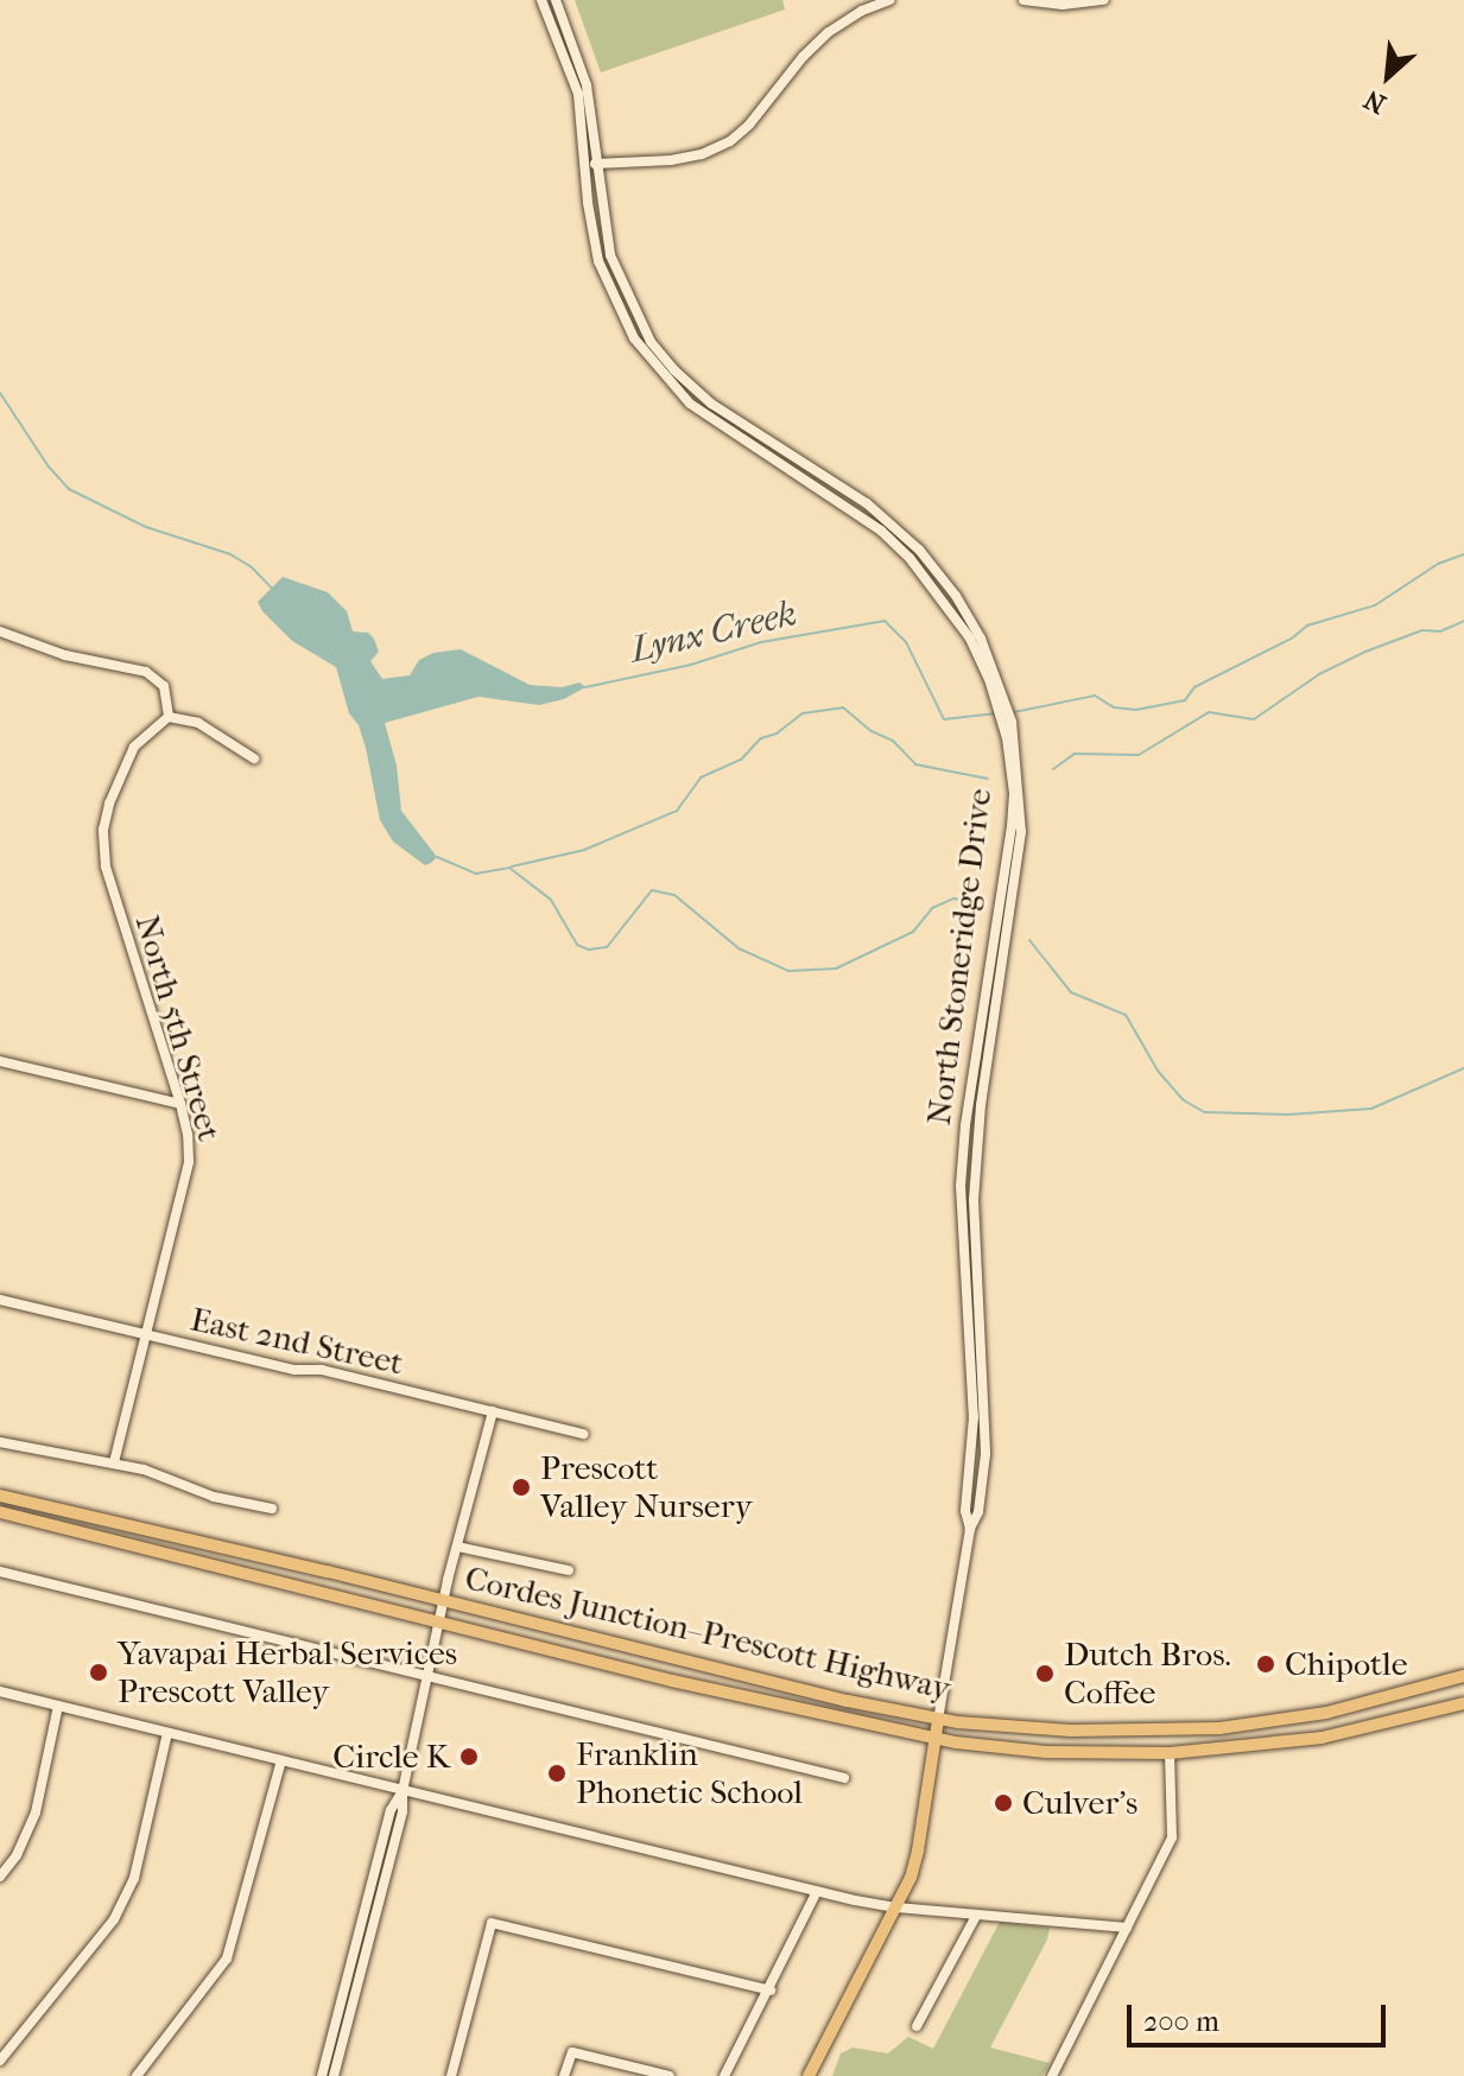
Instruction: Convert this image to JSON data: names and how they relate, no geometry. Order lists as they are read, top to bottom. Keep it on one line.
{"streets":{"main road":["North Stoneridge Drive","Cordes Junction–Prescott Highway"],"street":["North 5th Street","East 2nd Street"]},"crossings":[["North Stoneridge Drive","Cordes Junction–Prescott Highway"],["North 5th Street","East 2nd Street"]],"water":["Lynx Creek"],"places":["Prescott Valley Nursery","Chipotle","Yavapai Herbal Services Prescott Valley","Dutch Bros. Coffee","Circle K","Franklin Phonetic School","Culver's"],"scale_bar":"200 m","north":"bottom left"}
